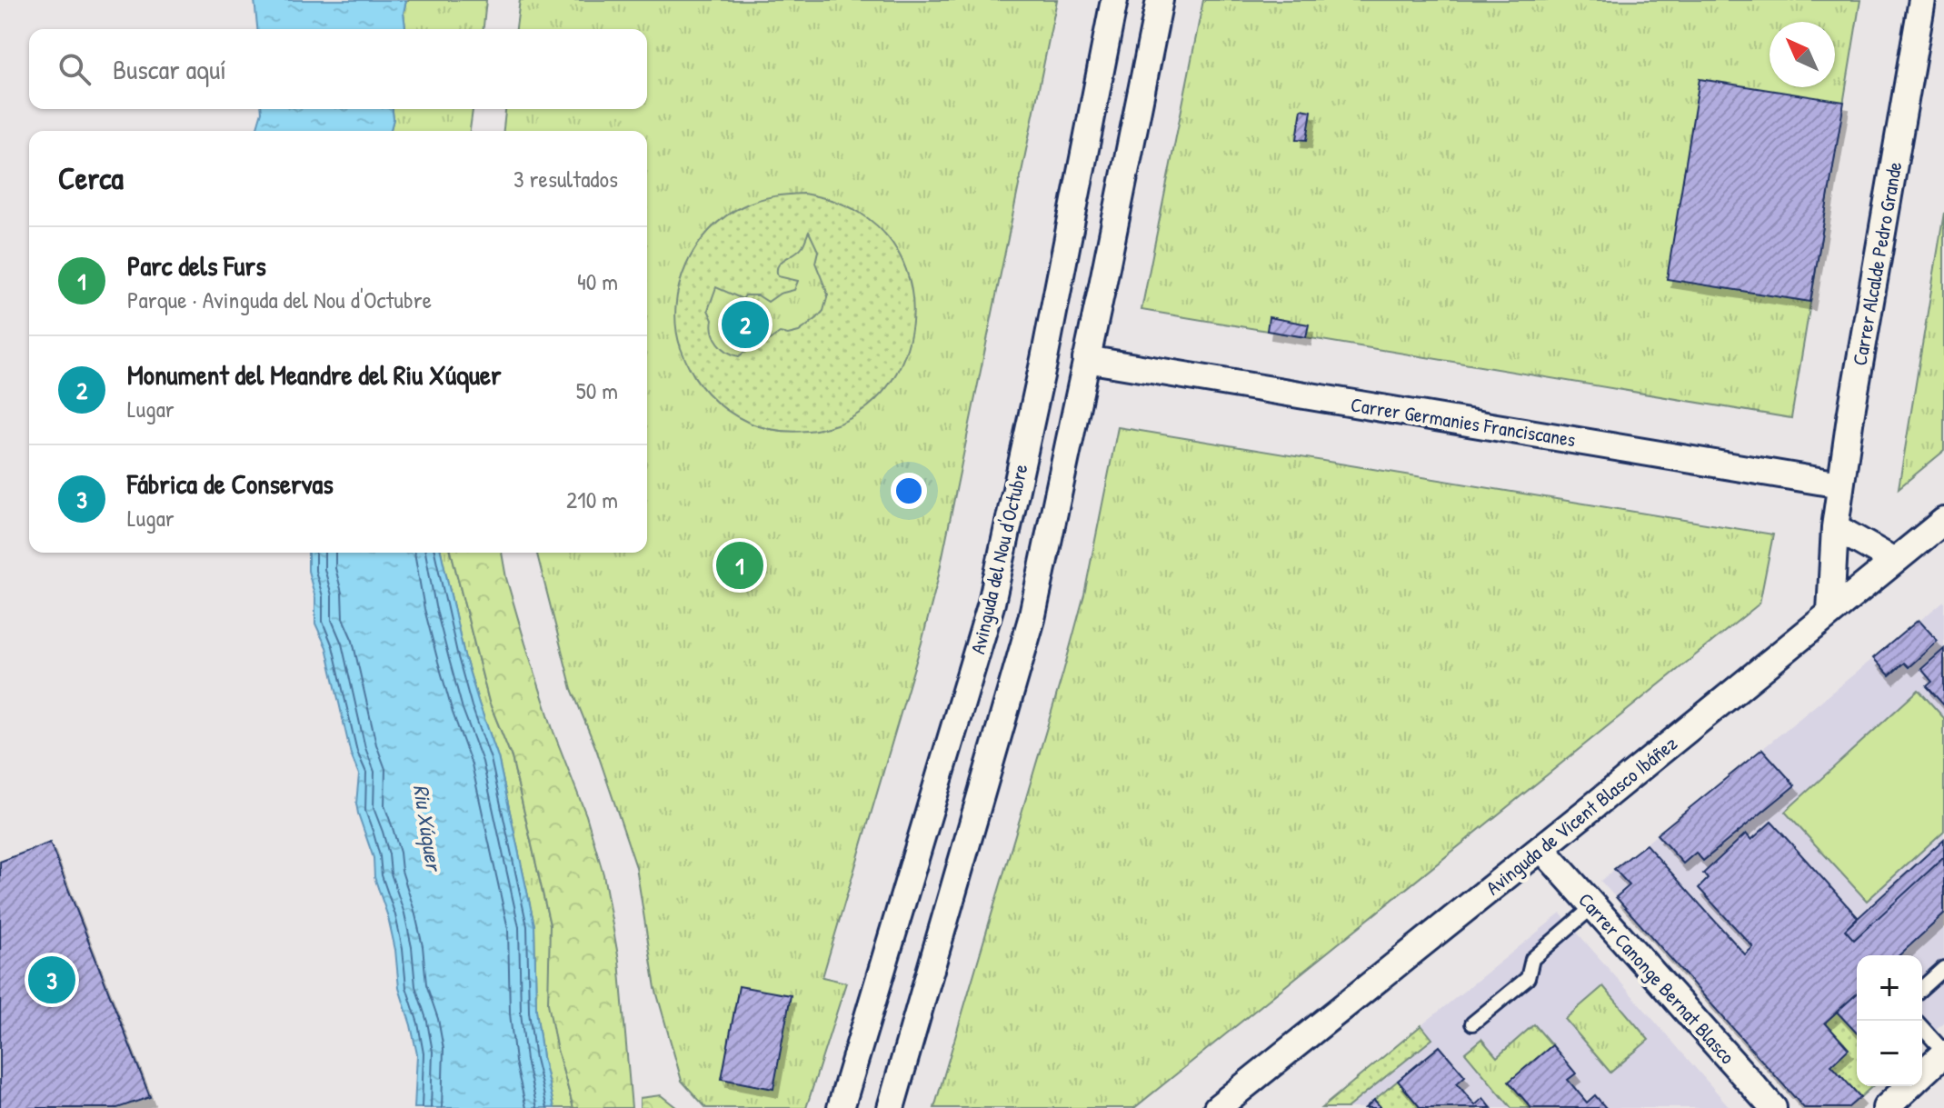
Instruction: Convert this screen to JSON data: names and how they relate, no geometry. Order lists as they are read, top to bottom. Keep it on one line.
{"streets":{"street":["Carrer Alcalde Pedro Grande","Carrer Germanies Franciscanes","Avinguda del Nou d'Octubre","Avinguda de Vicent Blasco Ibáñez","Carrer Canonge Bernat Blasco"]},"crossings":[["Carrer Alcalde Pedro Grande","Carrer Germanies Franciscanes"],["Carrer Alcalde Pedro Grande","Avinguda de Vicent Blasco Ibáñez"],["Avinguda de Vicent Blasco Ibáñez","Carrer Canonge Bernat Blasco"]],"water":["Riu Xúquer"],"north":"top left","page":{"search":"Buscar aquí","heading":["Cerca","3 resultados"],"list":[{"mark":"1","name":"Parc dels Furs","note":"Parque · Avinguda del Nou d'Octubre","value":"40 m"},{"mark":"2","name":"Monument del Meandre del Riu Xúquer","note":"Lugar","value":"50 m"},{"mark":"3","name":"Fábrica de Conservas","note":"Lugar","value":"210 m"}],"pins":["2","1","3"],"map_buttons":["+","−"]}}
